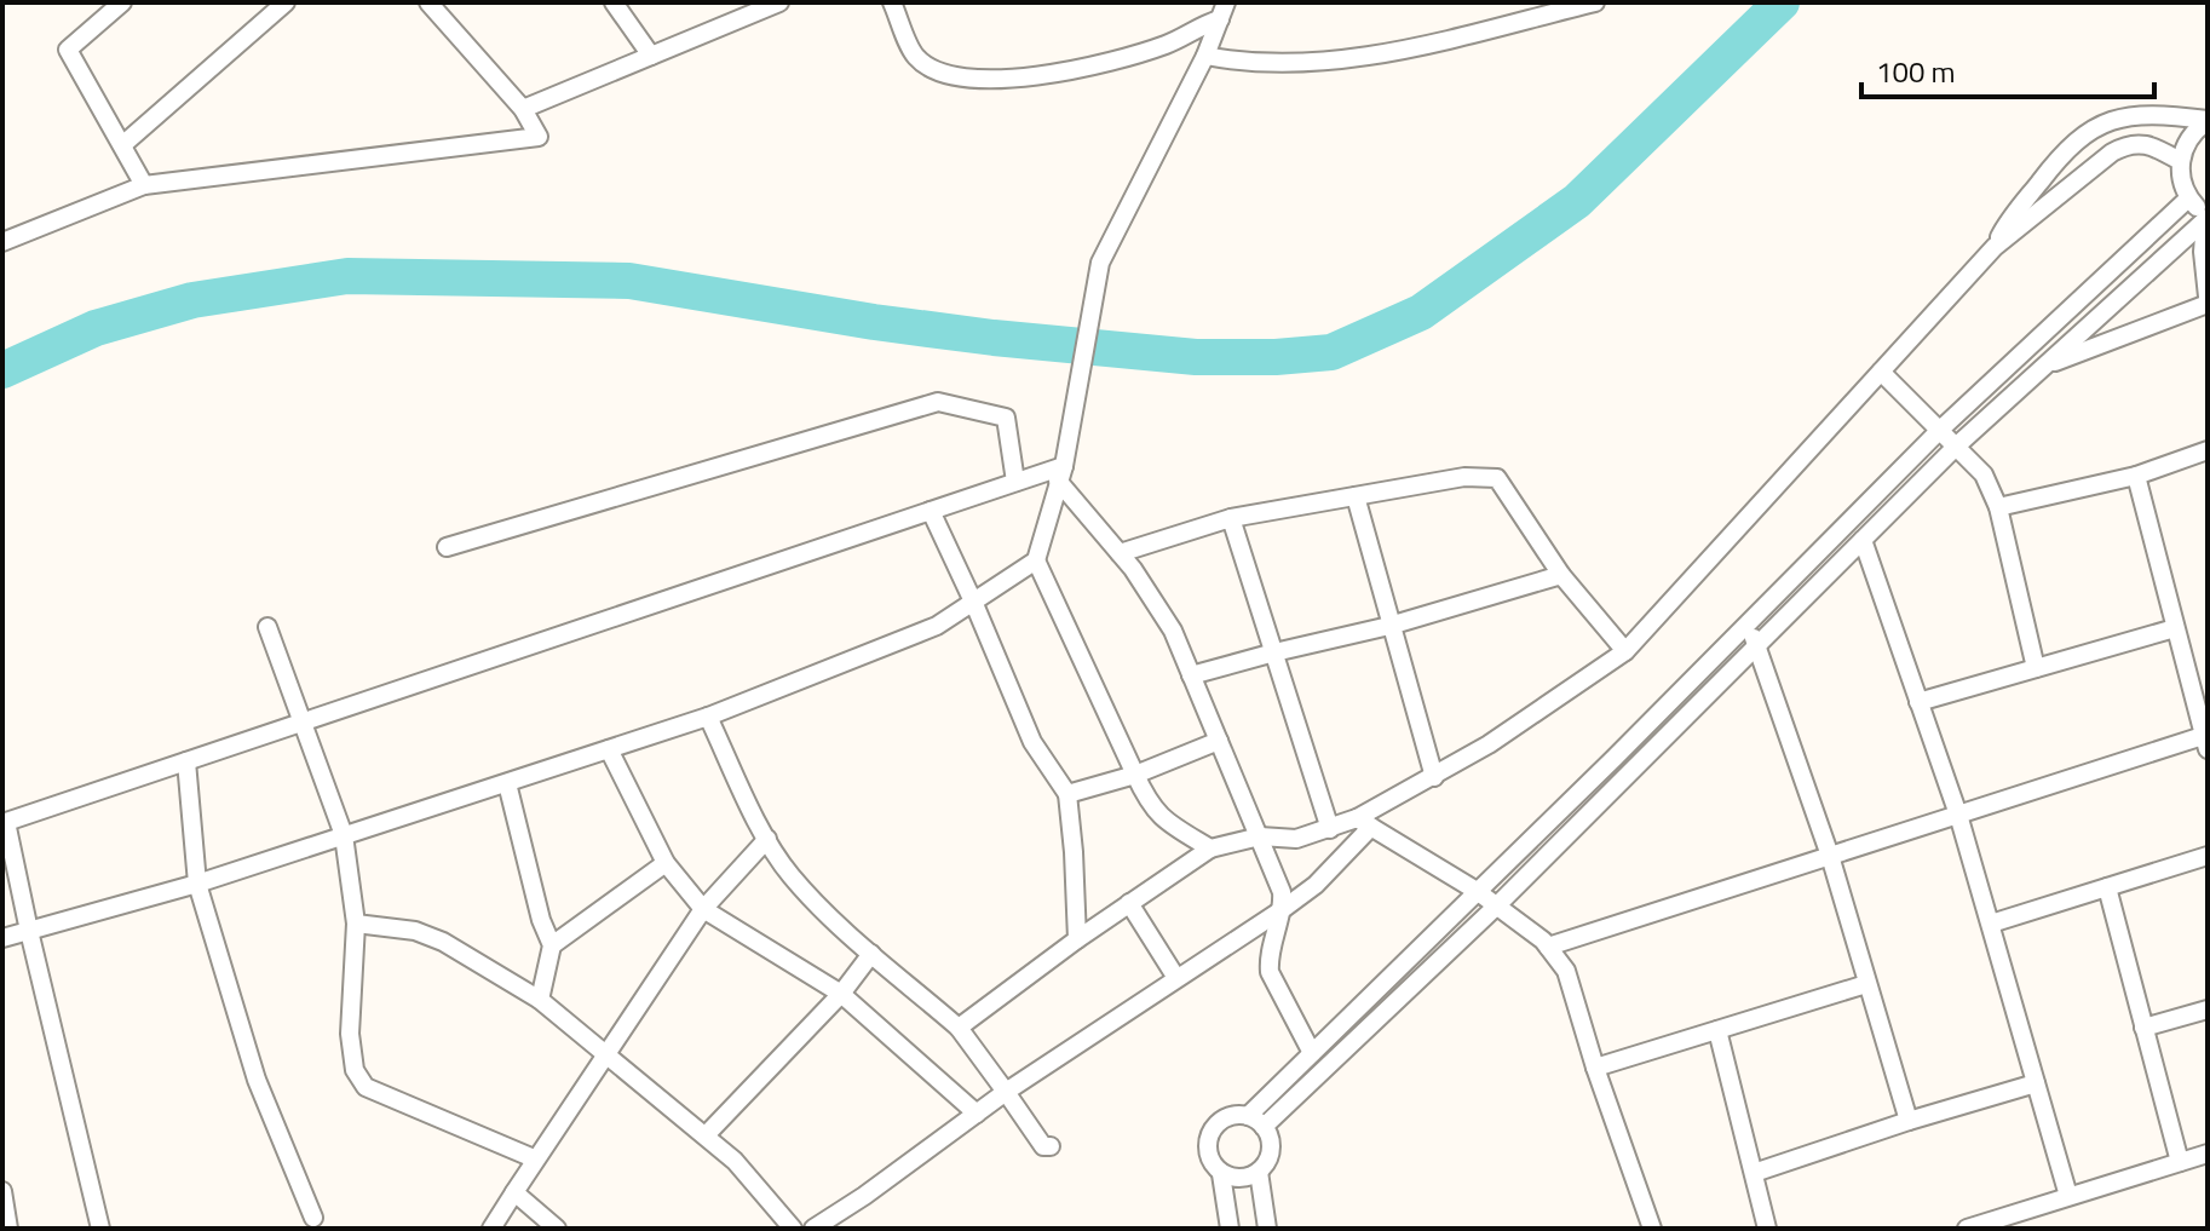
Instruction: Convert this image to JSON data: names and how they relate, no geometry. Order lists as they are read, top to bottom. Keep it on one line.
{"scale_bar":"100 m"}
